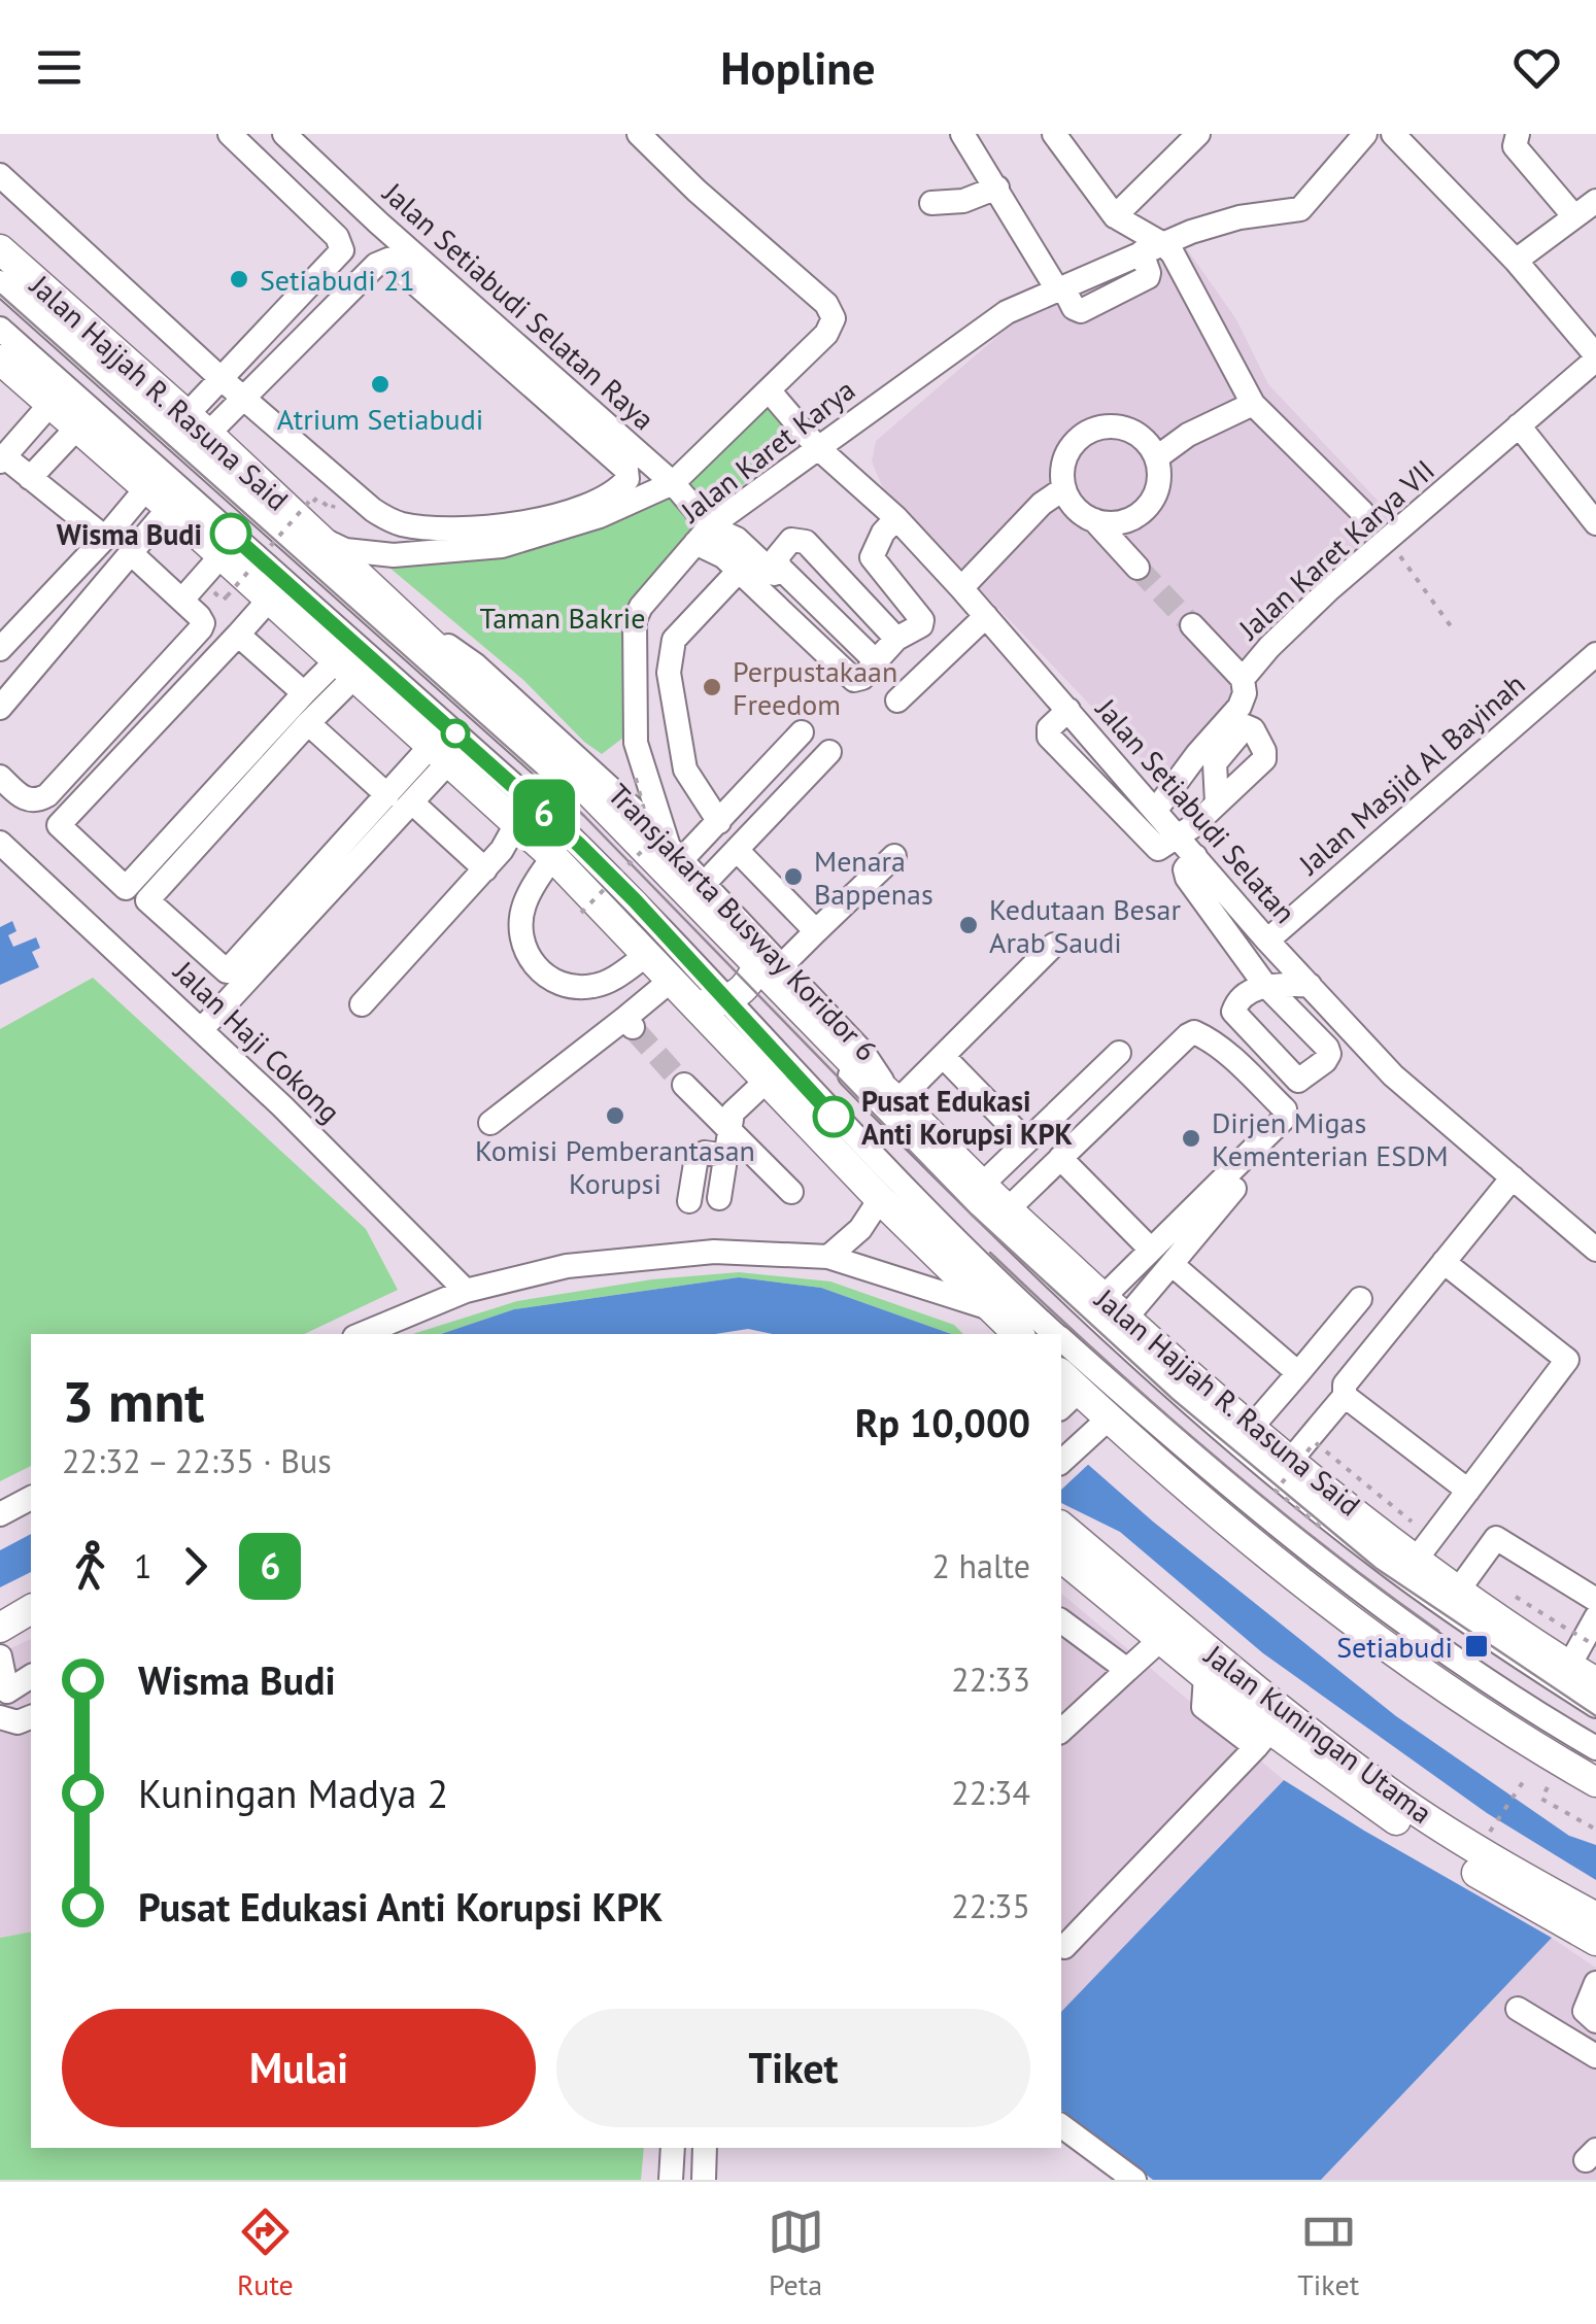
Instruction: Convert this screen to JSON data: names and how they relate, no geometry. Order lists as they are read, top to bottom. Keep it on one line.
{"streets":{"main road":["Jalan Hajjah R. Rasuna Said","Jalan Kuningan Utama"],"street":["Jalan Setiabudi Selatan Raya","Jalan Karet Karya","Jalan Karet Karya VII","Jalan Masjid Al Bayinah","Jalan Setiabudi Selatan","Transjakarta Busway Koridor 6","Jalan Haji Cokong"]},"crossings":[["Jalan Setiabudi Selatan Raya","Jalan Hajjah R. Rasuna Said"],["Jalan Setiabudi Selatan Raya","Jalan Karet Karya"],["Jalan Hajjah R. Rasuna Said","Jalan Karet Karya"],["Jalan Hajjah R. Rasuna Said","Jalan Setiabudi Selatan"],["Jalan Hajjah R. Rasuna Said","Transjakarta Busway Koridor 6"],["Jalan Karet Karya","Jalan Setiabudi Selatan"],["Jalan Karet Karya VII","Jalan Setiabudi Selatan"],["Jalan Masjid Al Bayinah","Jalan Setiabudi Selatan"]],"parks":["Taman Bakrie"],"places":{"other":["Setiabudi 21","Atrium Setiabudi","Wisma Budi","Perpustakaan Freedom","Menara Bappenas","Kedutaan Besar Arab Saudi","Komisi Pemberantasan Korupsi","Pusat Edukasi Anti Korupsi KPK","Dirjen Migas Kementerian ESDM"],"transit":["Setiabudi"]},"lines":["bus line 6"],"page":{"header":"Hopline","on_map":"6","heading":["3 mnt","22:32 – 22:35 · Bus","Rp 10,000"],"legs":["1","6","2 halte"],"list":[{"name":"Wisma Budi","value":"22:33"},{"name":"Kuningan Madya 2","value":"22:34"},{"name":"Pusat Edukasi Anti Korupsi KPK","value":"22:35"}],"buttons":["Mulai","Tiket"],"tabs":["Rute","Peta","Tiket"]}}
